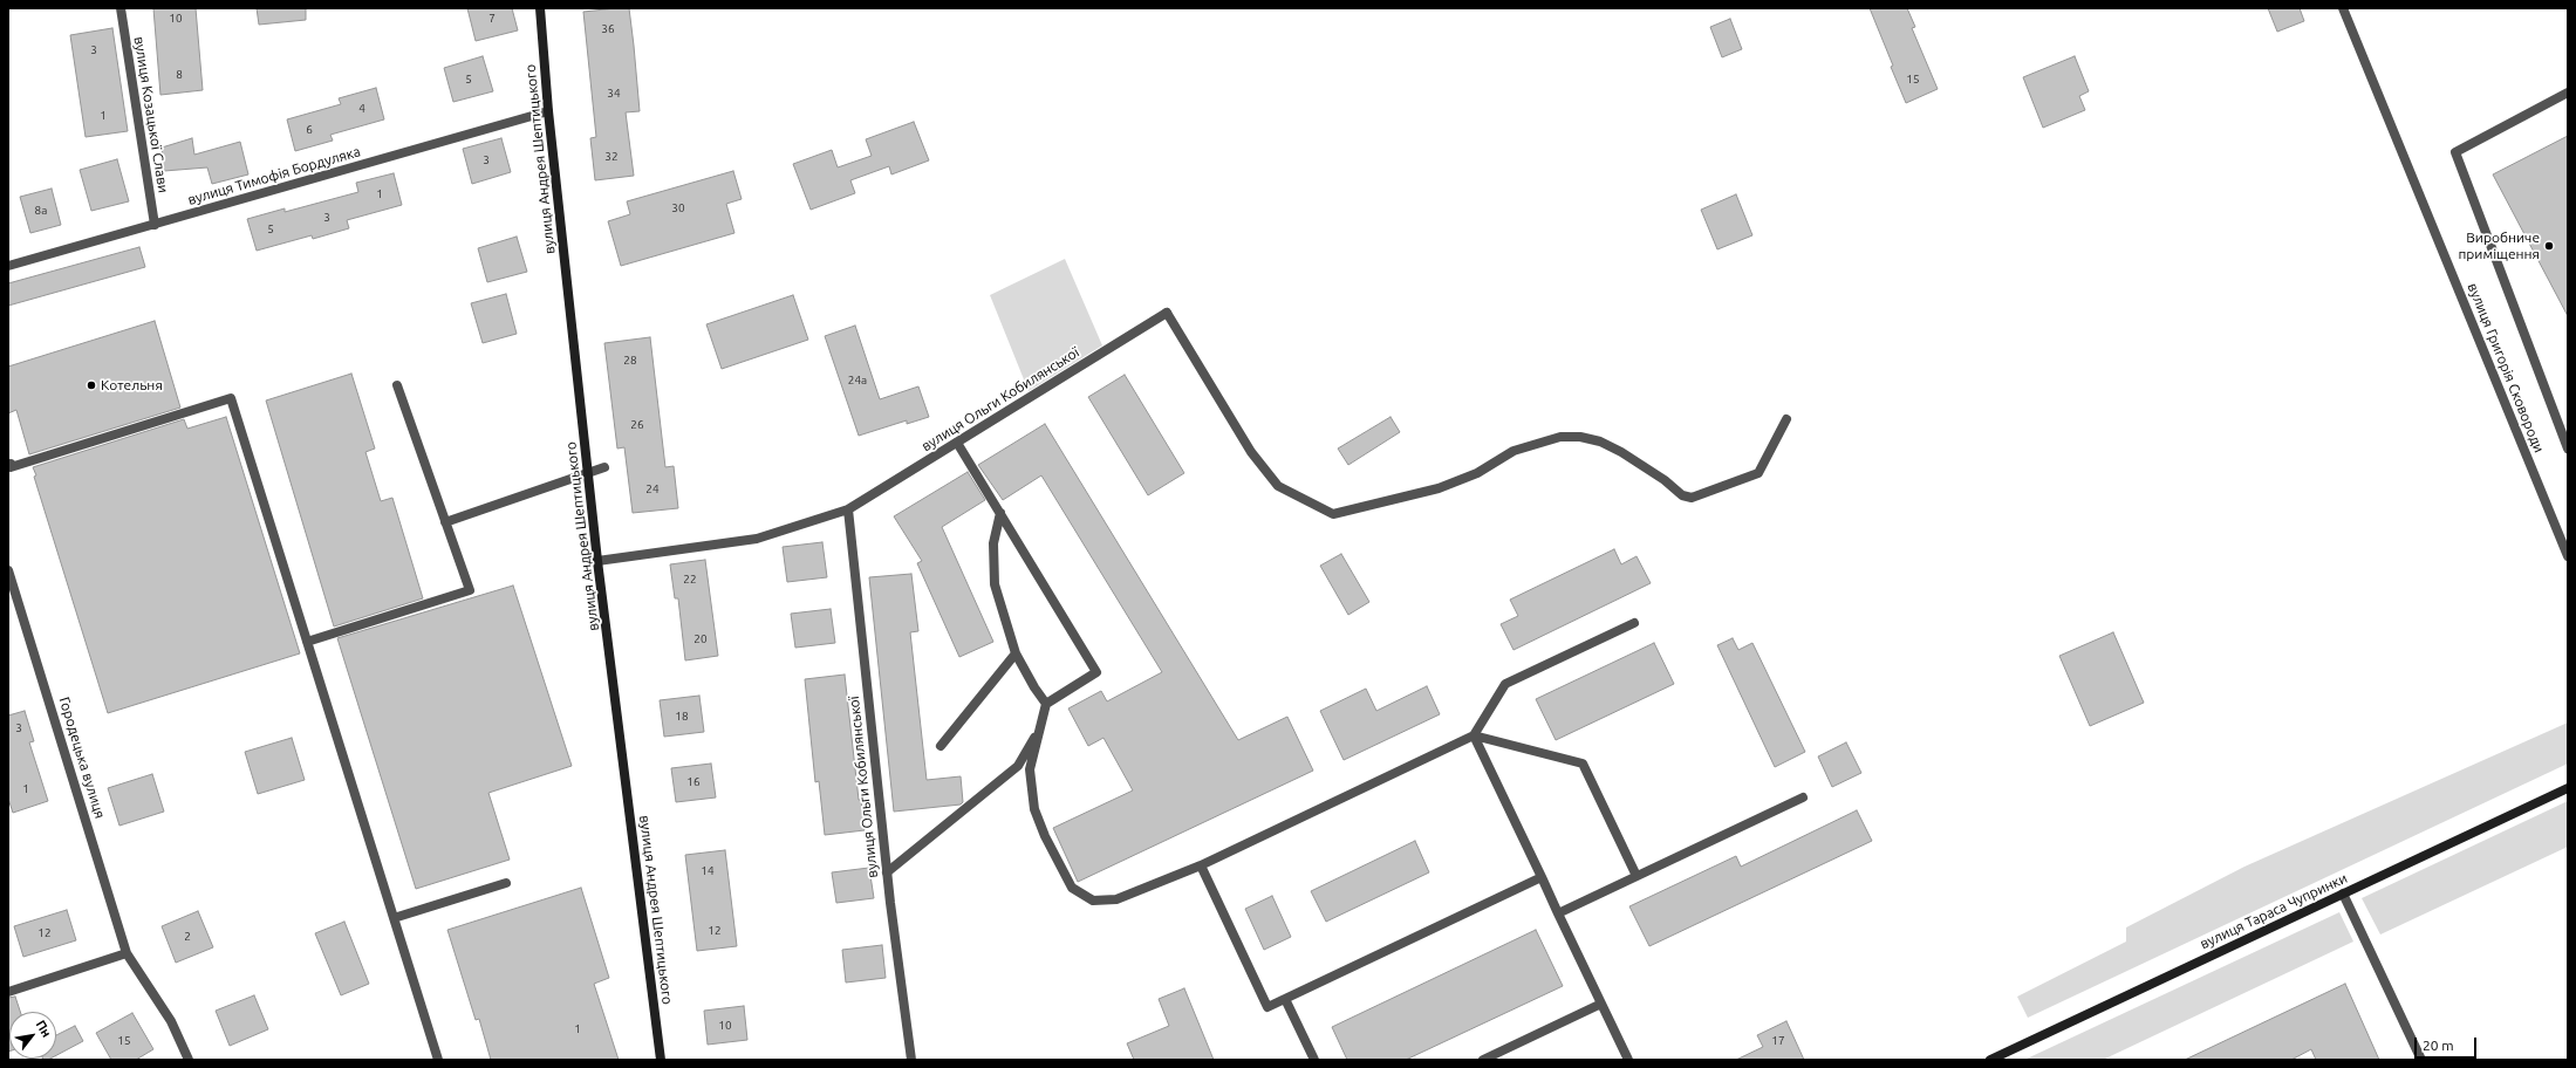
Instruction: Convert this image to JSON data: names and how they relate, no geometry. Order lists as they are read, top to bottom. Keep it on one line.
{"streets":{"main road":["вулиця Андрея Шептицького","вулиця Тараса Чупринки"],"street":["вулиця Козацької Слави","вулиця Тимофія Бордуляка","вулиця Григорія Сковороди","вулиця Ольги Кобилянської","Городецька вулиця"]},"crossings":[["вулиця Козацької Слави","вулиця Тимофія Бордуляка"],["вулиця Андрея Шептицького","вулиця Тимофія Бордуляка"],["вулиця Андрея Шептицького","вулиця Ольги Кобилянської"]],"places":["Виробниче приміщення","Котельня"],"house_numbers":["10","7","36","3","8","5","15","34","4","1","6","32","3","1","30","8а","3","5","28","24а","26","24","22","20","18","3","16","1","14","12","12","2","10","1","15","17"],"scale_bar":"20 m","north":"top right"}
